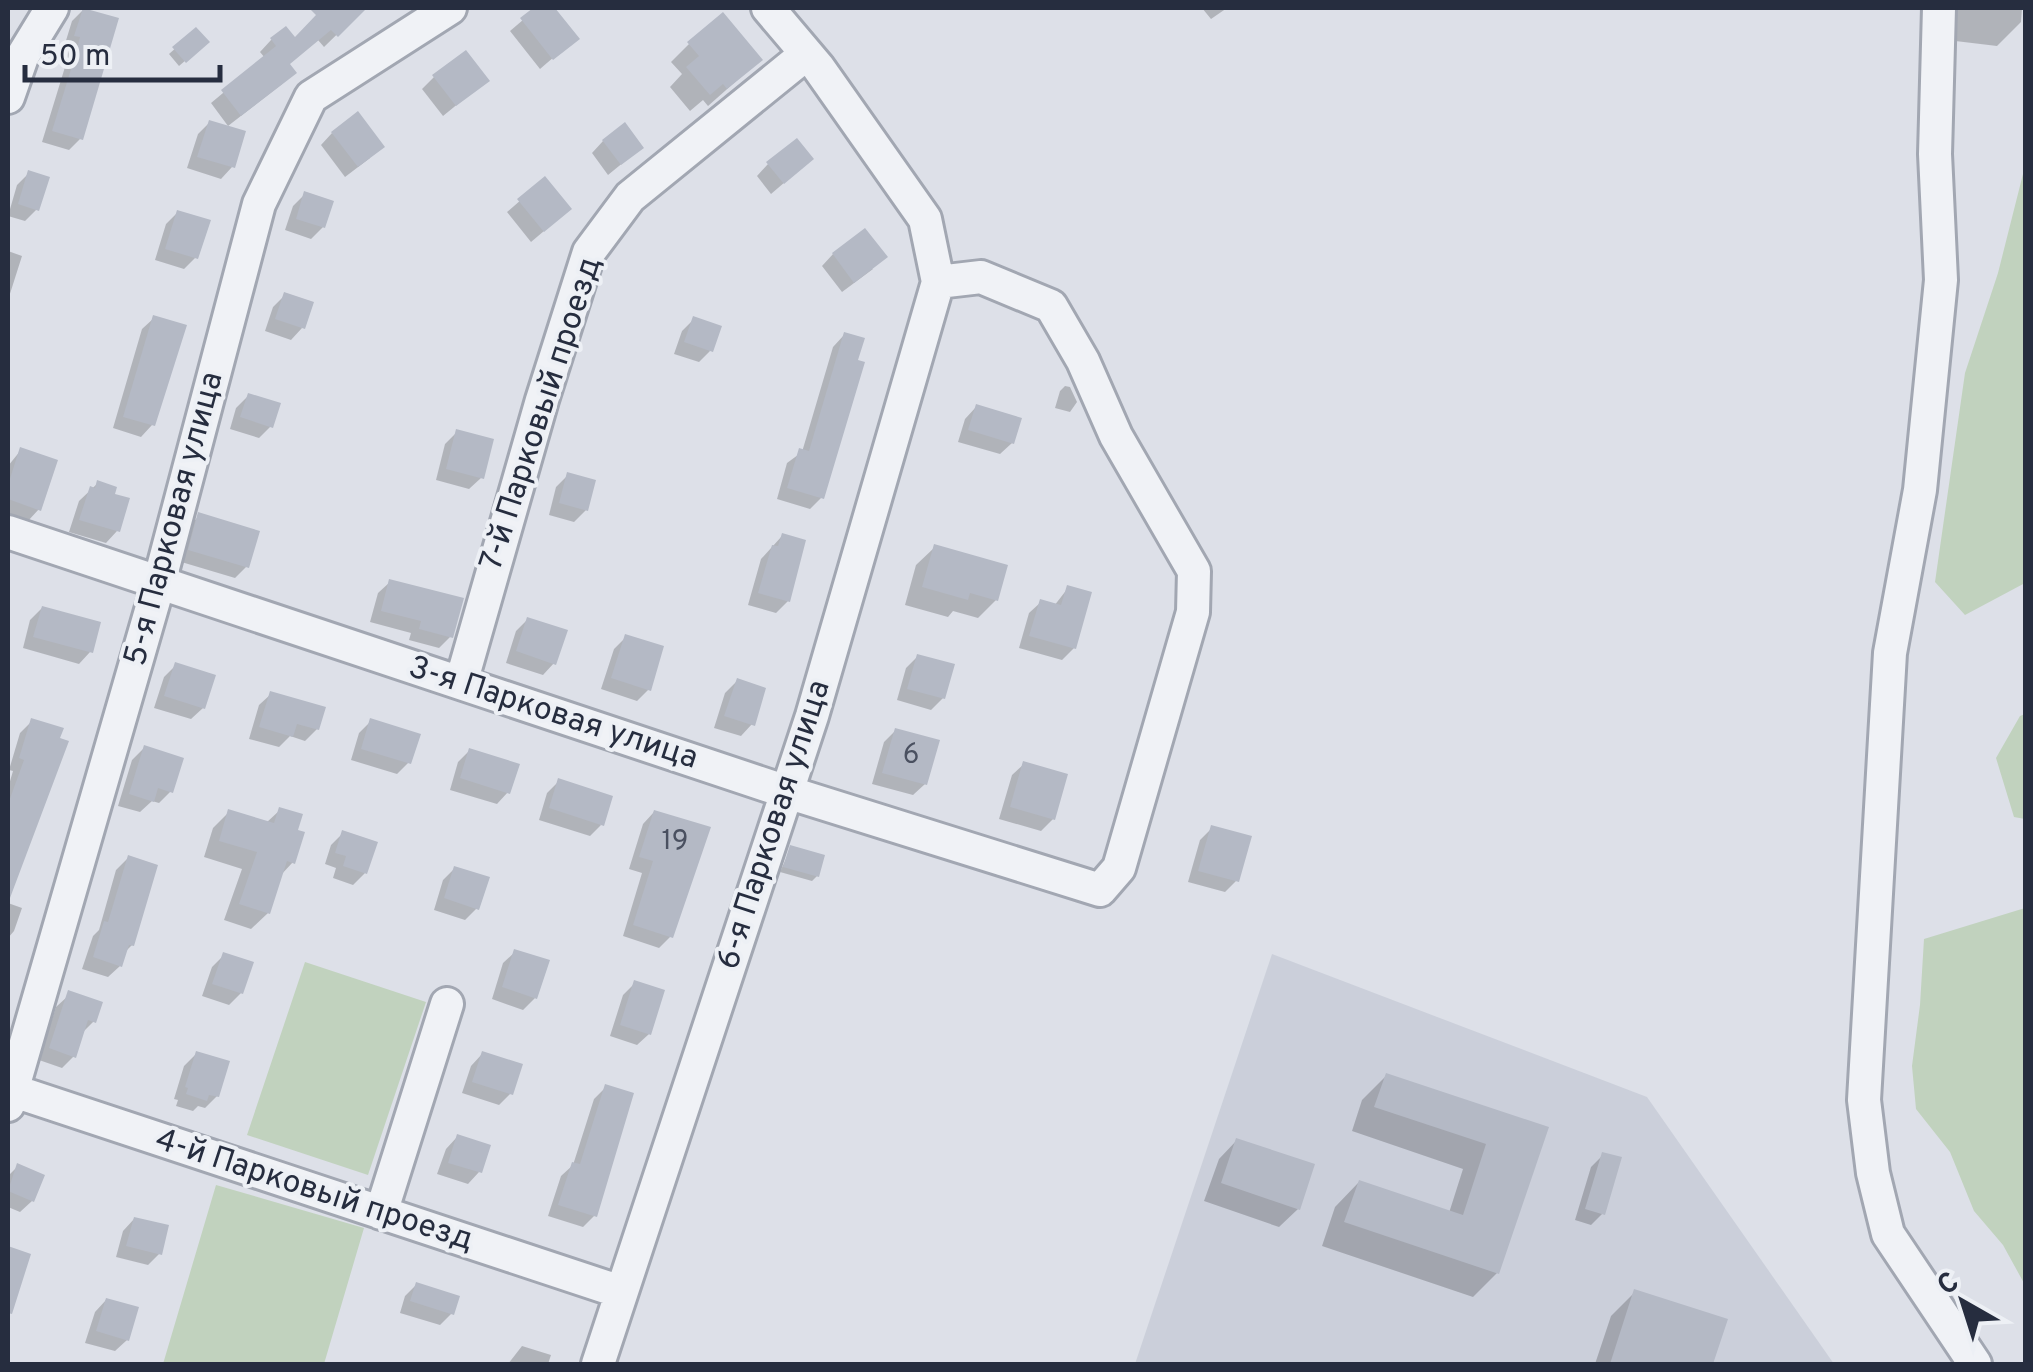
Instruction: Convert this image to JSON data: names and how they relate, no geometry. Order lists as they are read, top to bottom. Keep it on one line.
{"streets":{"street":["7-й Парковый проезд","5-я Парковая улица","3-я Парковая улица","6-я Парковая улица","4-й Парковый проезд"]},"crossings":[["7-й Парковый проезд","3-я Парковая улица"],["5-я Парковая улица","3-я Парковая улица"],["5-я Парковая улица","4-й Парковый проезд"],["3-я Парковая улица","6-я Парковая улица"],["6-я Парковая улица","4-й Парковый проезд"]],"house_numbers":["6","19"],"scale_bar":"50 m","north":"top left"}
